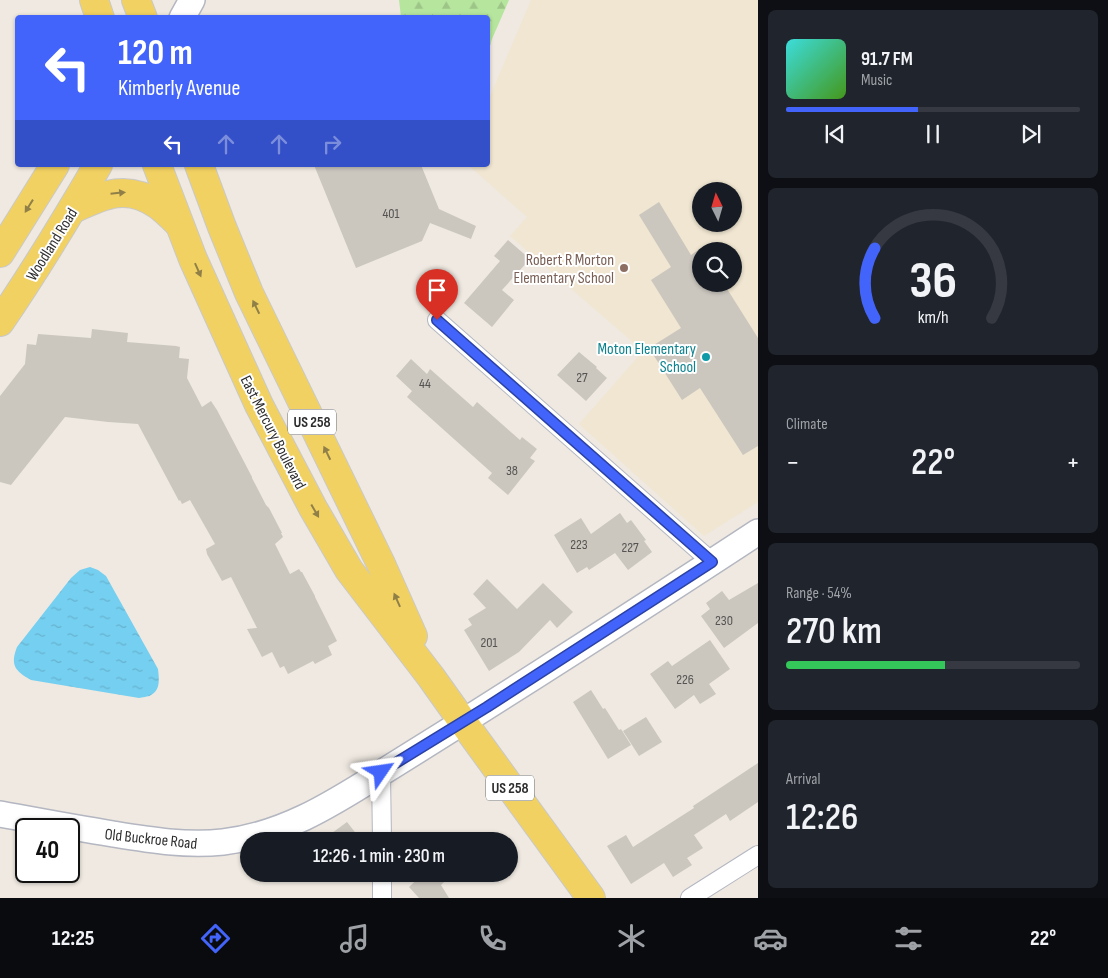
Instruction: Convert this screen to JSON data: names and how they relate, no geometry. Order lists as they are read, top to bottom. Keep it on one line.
{"streets":{"main road":["Woodland Road","US 258","East Mercury Boulevard"],"street":["Old Buckroe Road"]},"crossings":[["East Mercury Boulevard","Old Buckroe Road"]],"places":["Robert R Morton Elementary School","Moton Elementary School"],"house_numbers":["401","27","44","38","223","227","230","201","226"],"north":"top","page":{"turn":["120 m","Kimberly Avenue"],"song":["91.7 FM","Music"],"tile":["Climate",["Range · 54%","270 km"],["Arrival","12:26"]],"heat":["−","22°","+"],"limit":"40","trip":"12:26 · 1 min · 230 m","tabs":["12:25","22°"],"gauge":["36","km/h"]}}
